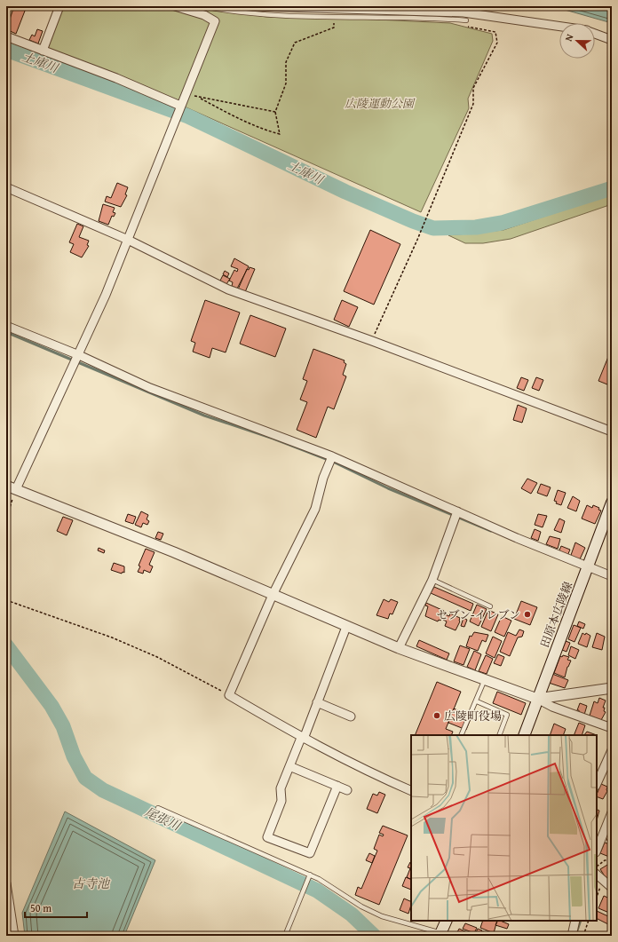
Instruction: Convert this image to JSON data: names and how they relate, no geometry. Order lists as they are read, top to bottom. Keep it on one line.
{"streets":{"main road":["田原本広陵線"]},"water":["土庫川","尾張川","古寺池"],"parks":["広陵運動公園"],"places":["セブン-イレブン","広陵町役場"],"scale_bar":"50 m","north":"left"}
